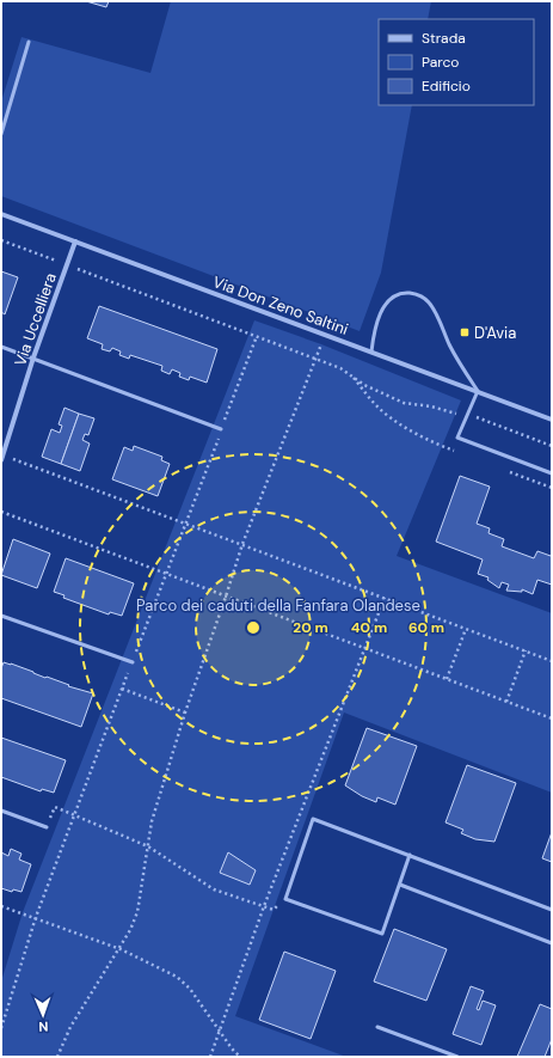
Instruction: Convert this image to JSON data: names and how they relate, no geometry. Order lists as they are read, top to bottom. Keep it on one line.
{"streets":{"street":["Via Don Zeno Saltini","Via Uccelliera"]},"crossings":[["Via Don Zeno Saltini","Via Uccelliera"]],"parks":["Parco dei caduti della Fanfara Olandese"],"places":{"transit":["D'Avia"]},"legend":["Strada","Parco","Edificio"],"north":"bottom","rings":["20 m","40 m","60 m"]}
